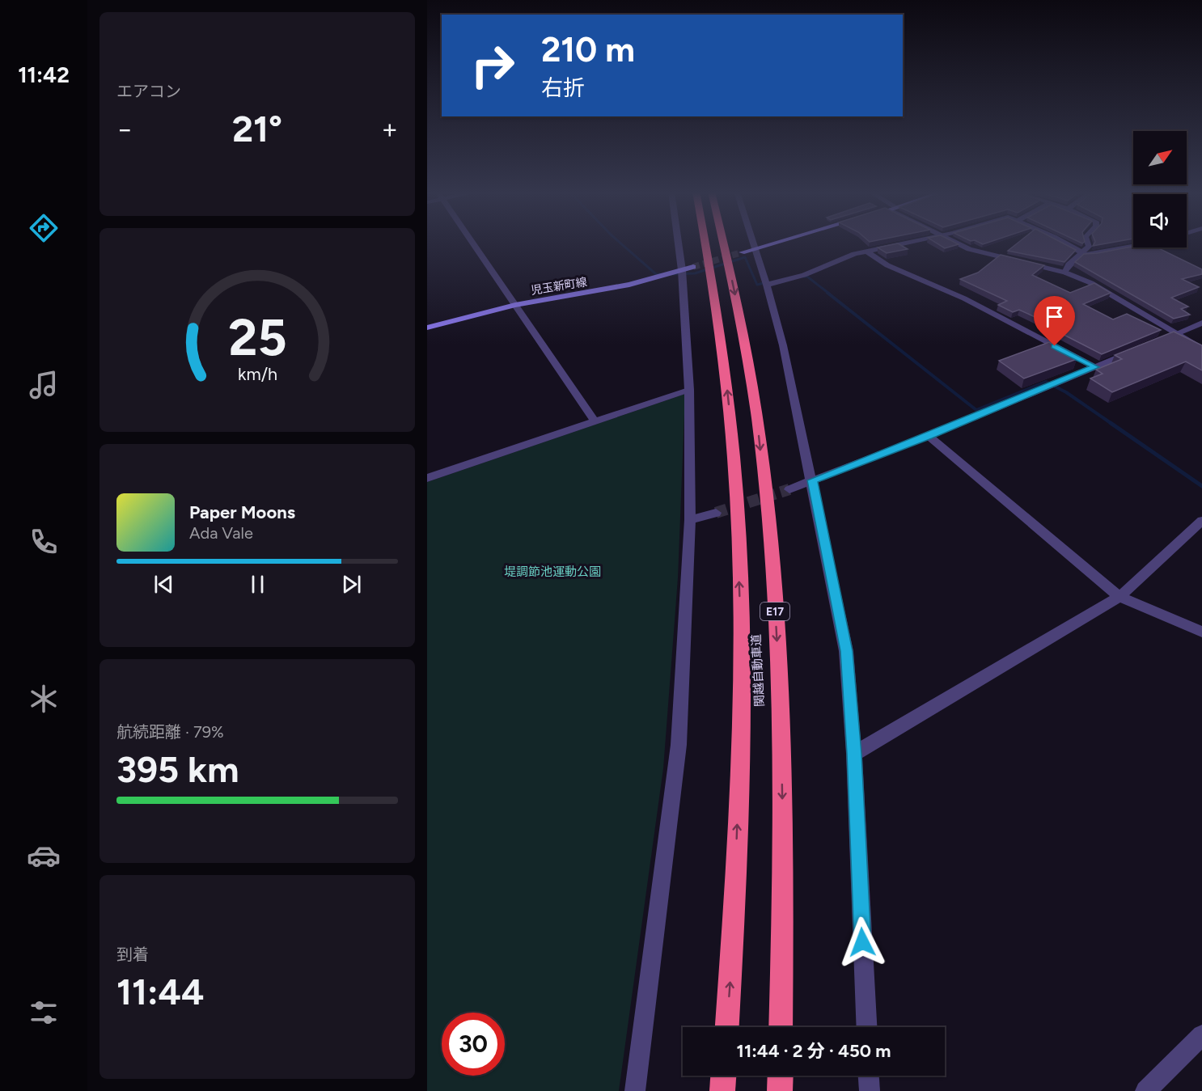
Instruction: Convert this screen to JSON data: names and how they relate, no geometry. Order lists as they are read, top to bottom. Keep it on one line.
{"streets":{"highway":["E17","関越自動車道"],"main road":["児玉新町線"]},"parks":["堤調節池運動公園"],"north":"top right","page":{"tabs":"11:42","tile":["エアコン",["航続距離 · 79%","395 km"],["到着","11:44"]],"turn":["210 m","右折"],"heat":["−","21°","+"],"song":["Paper Moons","Ada Vale"],"limit":"30","trip":"11:44 · 2 分 · 450 m","gauge":["25","km/h"]}}
